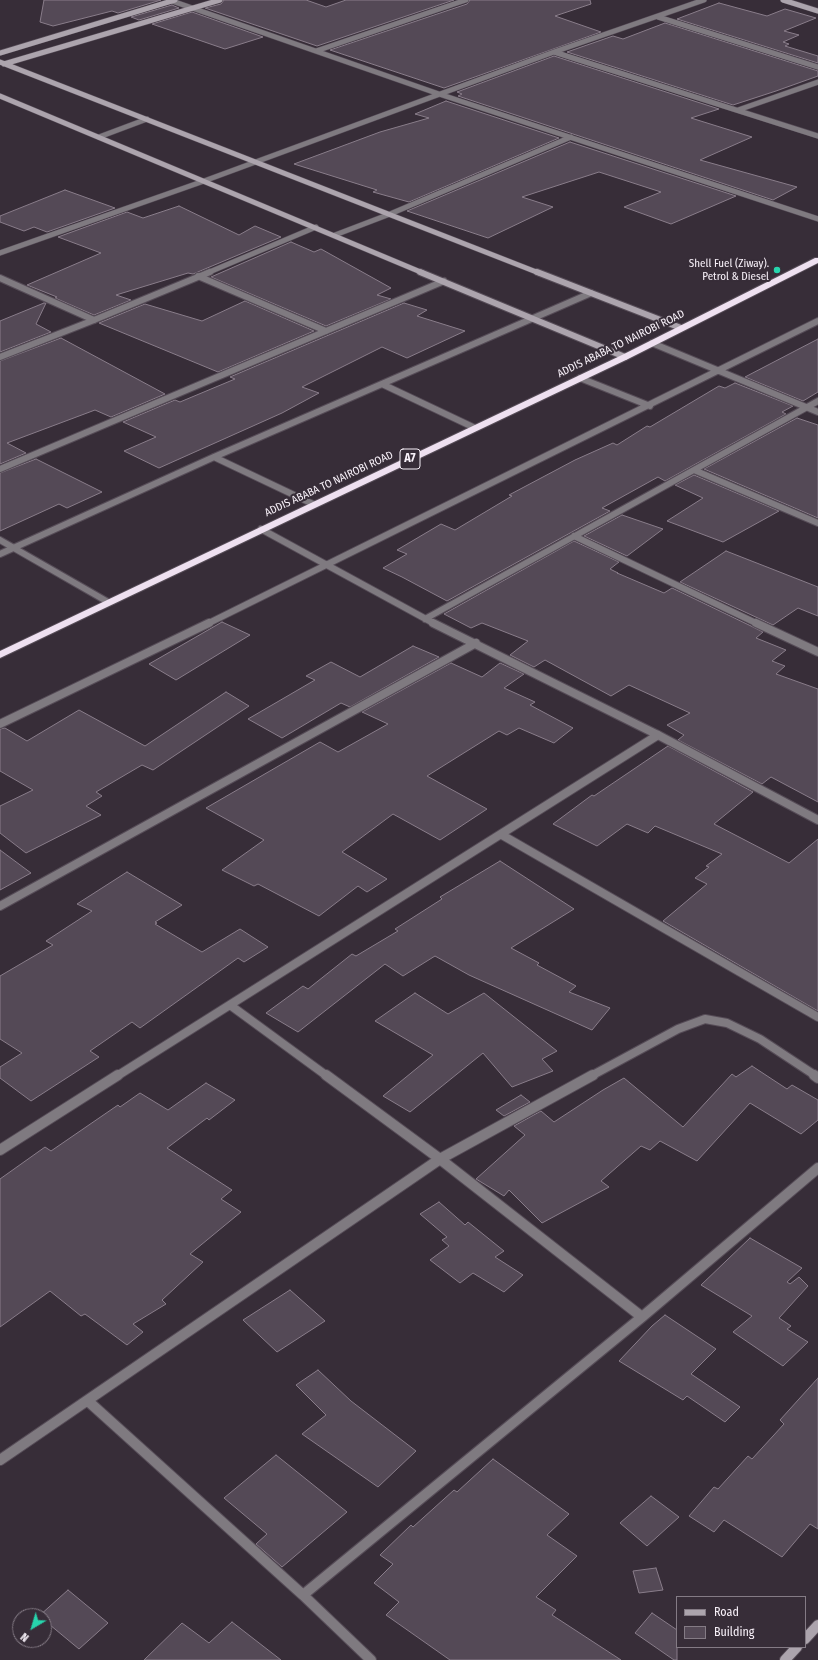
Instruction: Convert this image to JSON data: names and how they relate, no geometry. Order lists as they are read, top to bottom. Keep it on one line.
{"streets":{"highway":["ADDIS ABABA TO NAIROBI ROAD","A7"]},"places":["Shell Fuel (Ziway). Petrol & Diesel"],"legend":["Road","Building"],"north":"bottom left"}
